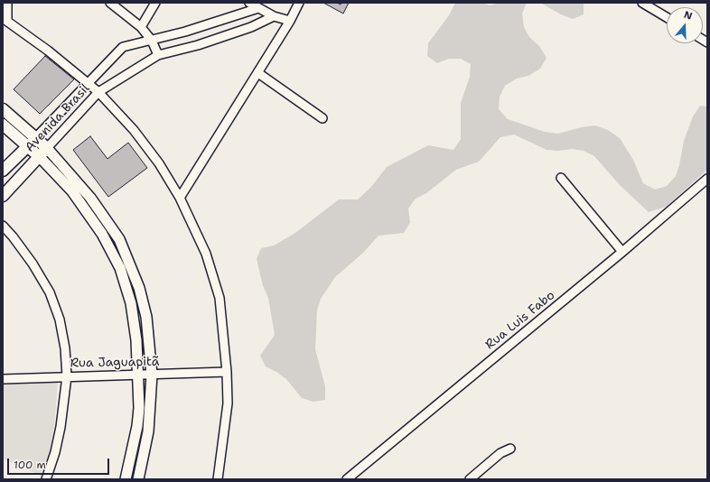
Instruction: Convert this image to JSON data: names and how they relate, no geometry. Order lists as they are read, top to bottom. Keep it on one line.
{"streets":{"main road":["Avenida Brasil"],"street":["Rua Luis Fabo","Rua Jaguapitã"]},"scale_bar":"100 m","north":"top"}
